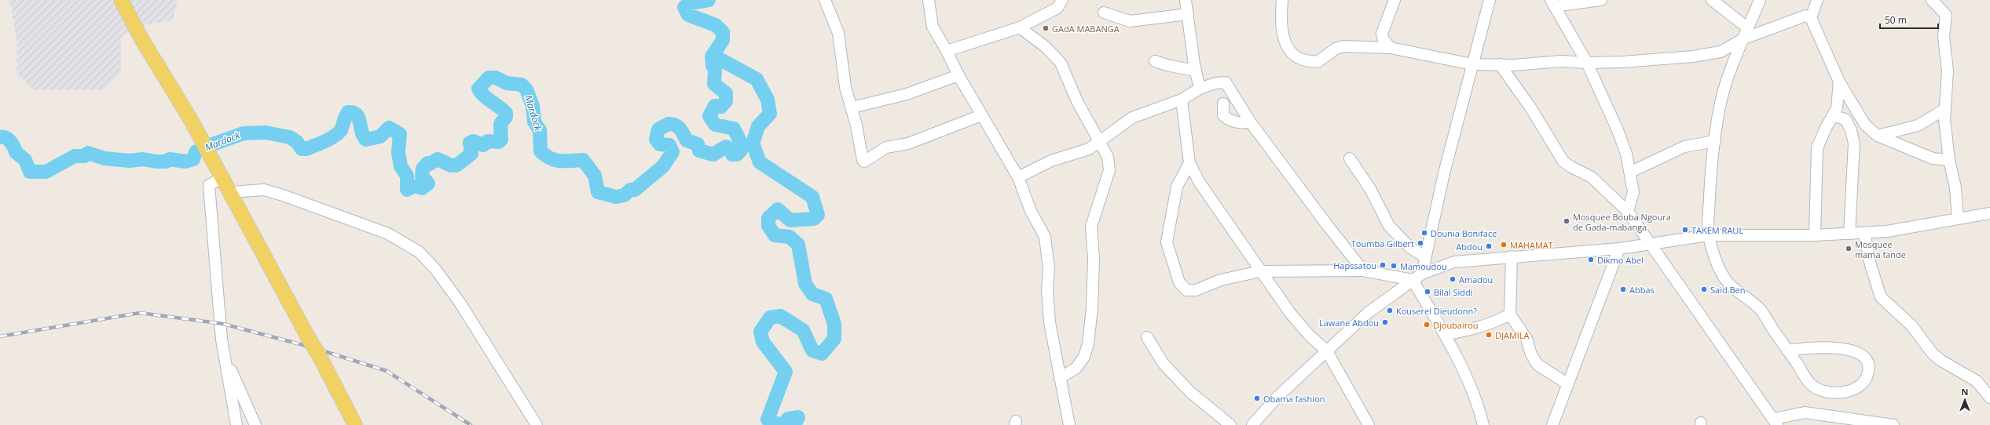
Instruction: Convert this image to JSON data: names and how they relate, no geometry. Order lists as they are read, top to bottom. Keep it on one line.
{"water":["Mardock"],"places":["GAdA MABANGA","Mosquee Bouba Ngoura de Gada-mabanga","TAKEM RAUL","Dounia Boniface","Toumba Gilbert","MAHAMAT","Abdou","Mosquee mama fande","Dikmo Abel","Hapssatou","Mamoudou","Amadou","Abbas","Said Ben","Bilal Siddi","Kouserel Dieudonn?","Lawane Abdou","Djoubairou","DJAMILA","Obama fashion"],"scale_bar":"50 m","north":"top"}
